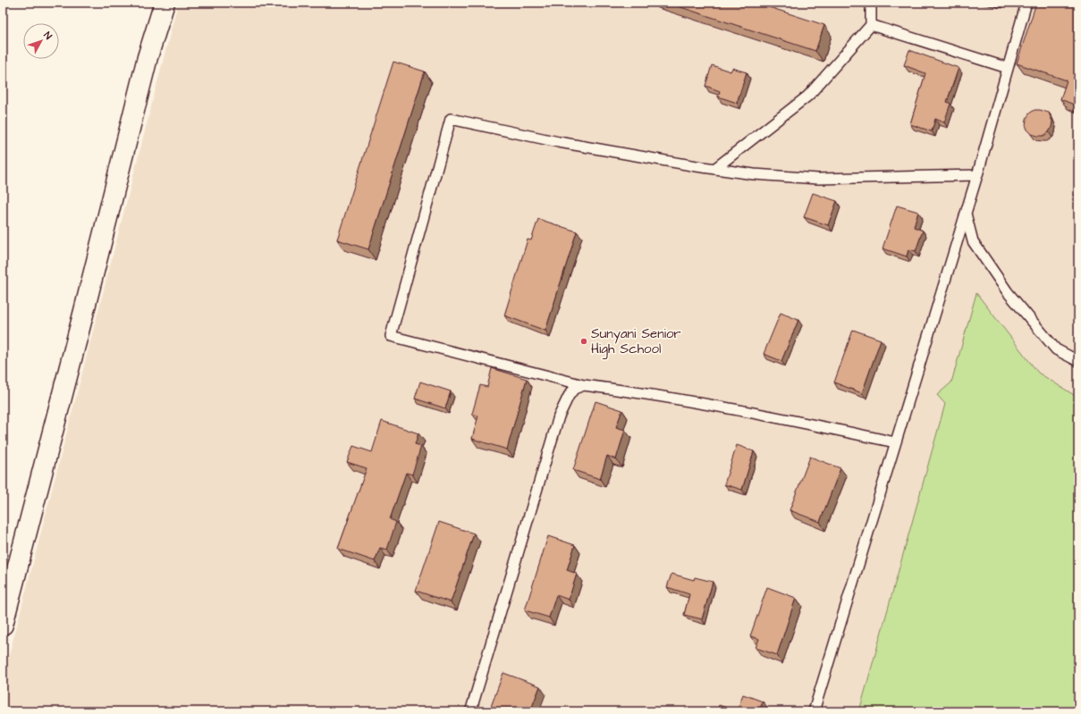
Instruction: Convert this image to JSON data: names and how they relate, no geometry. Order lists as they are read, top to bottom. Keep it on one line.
{"places":["Sunyani Senior High School"],"north":"top right"}
